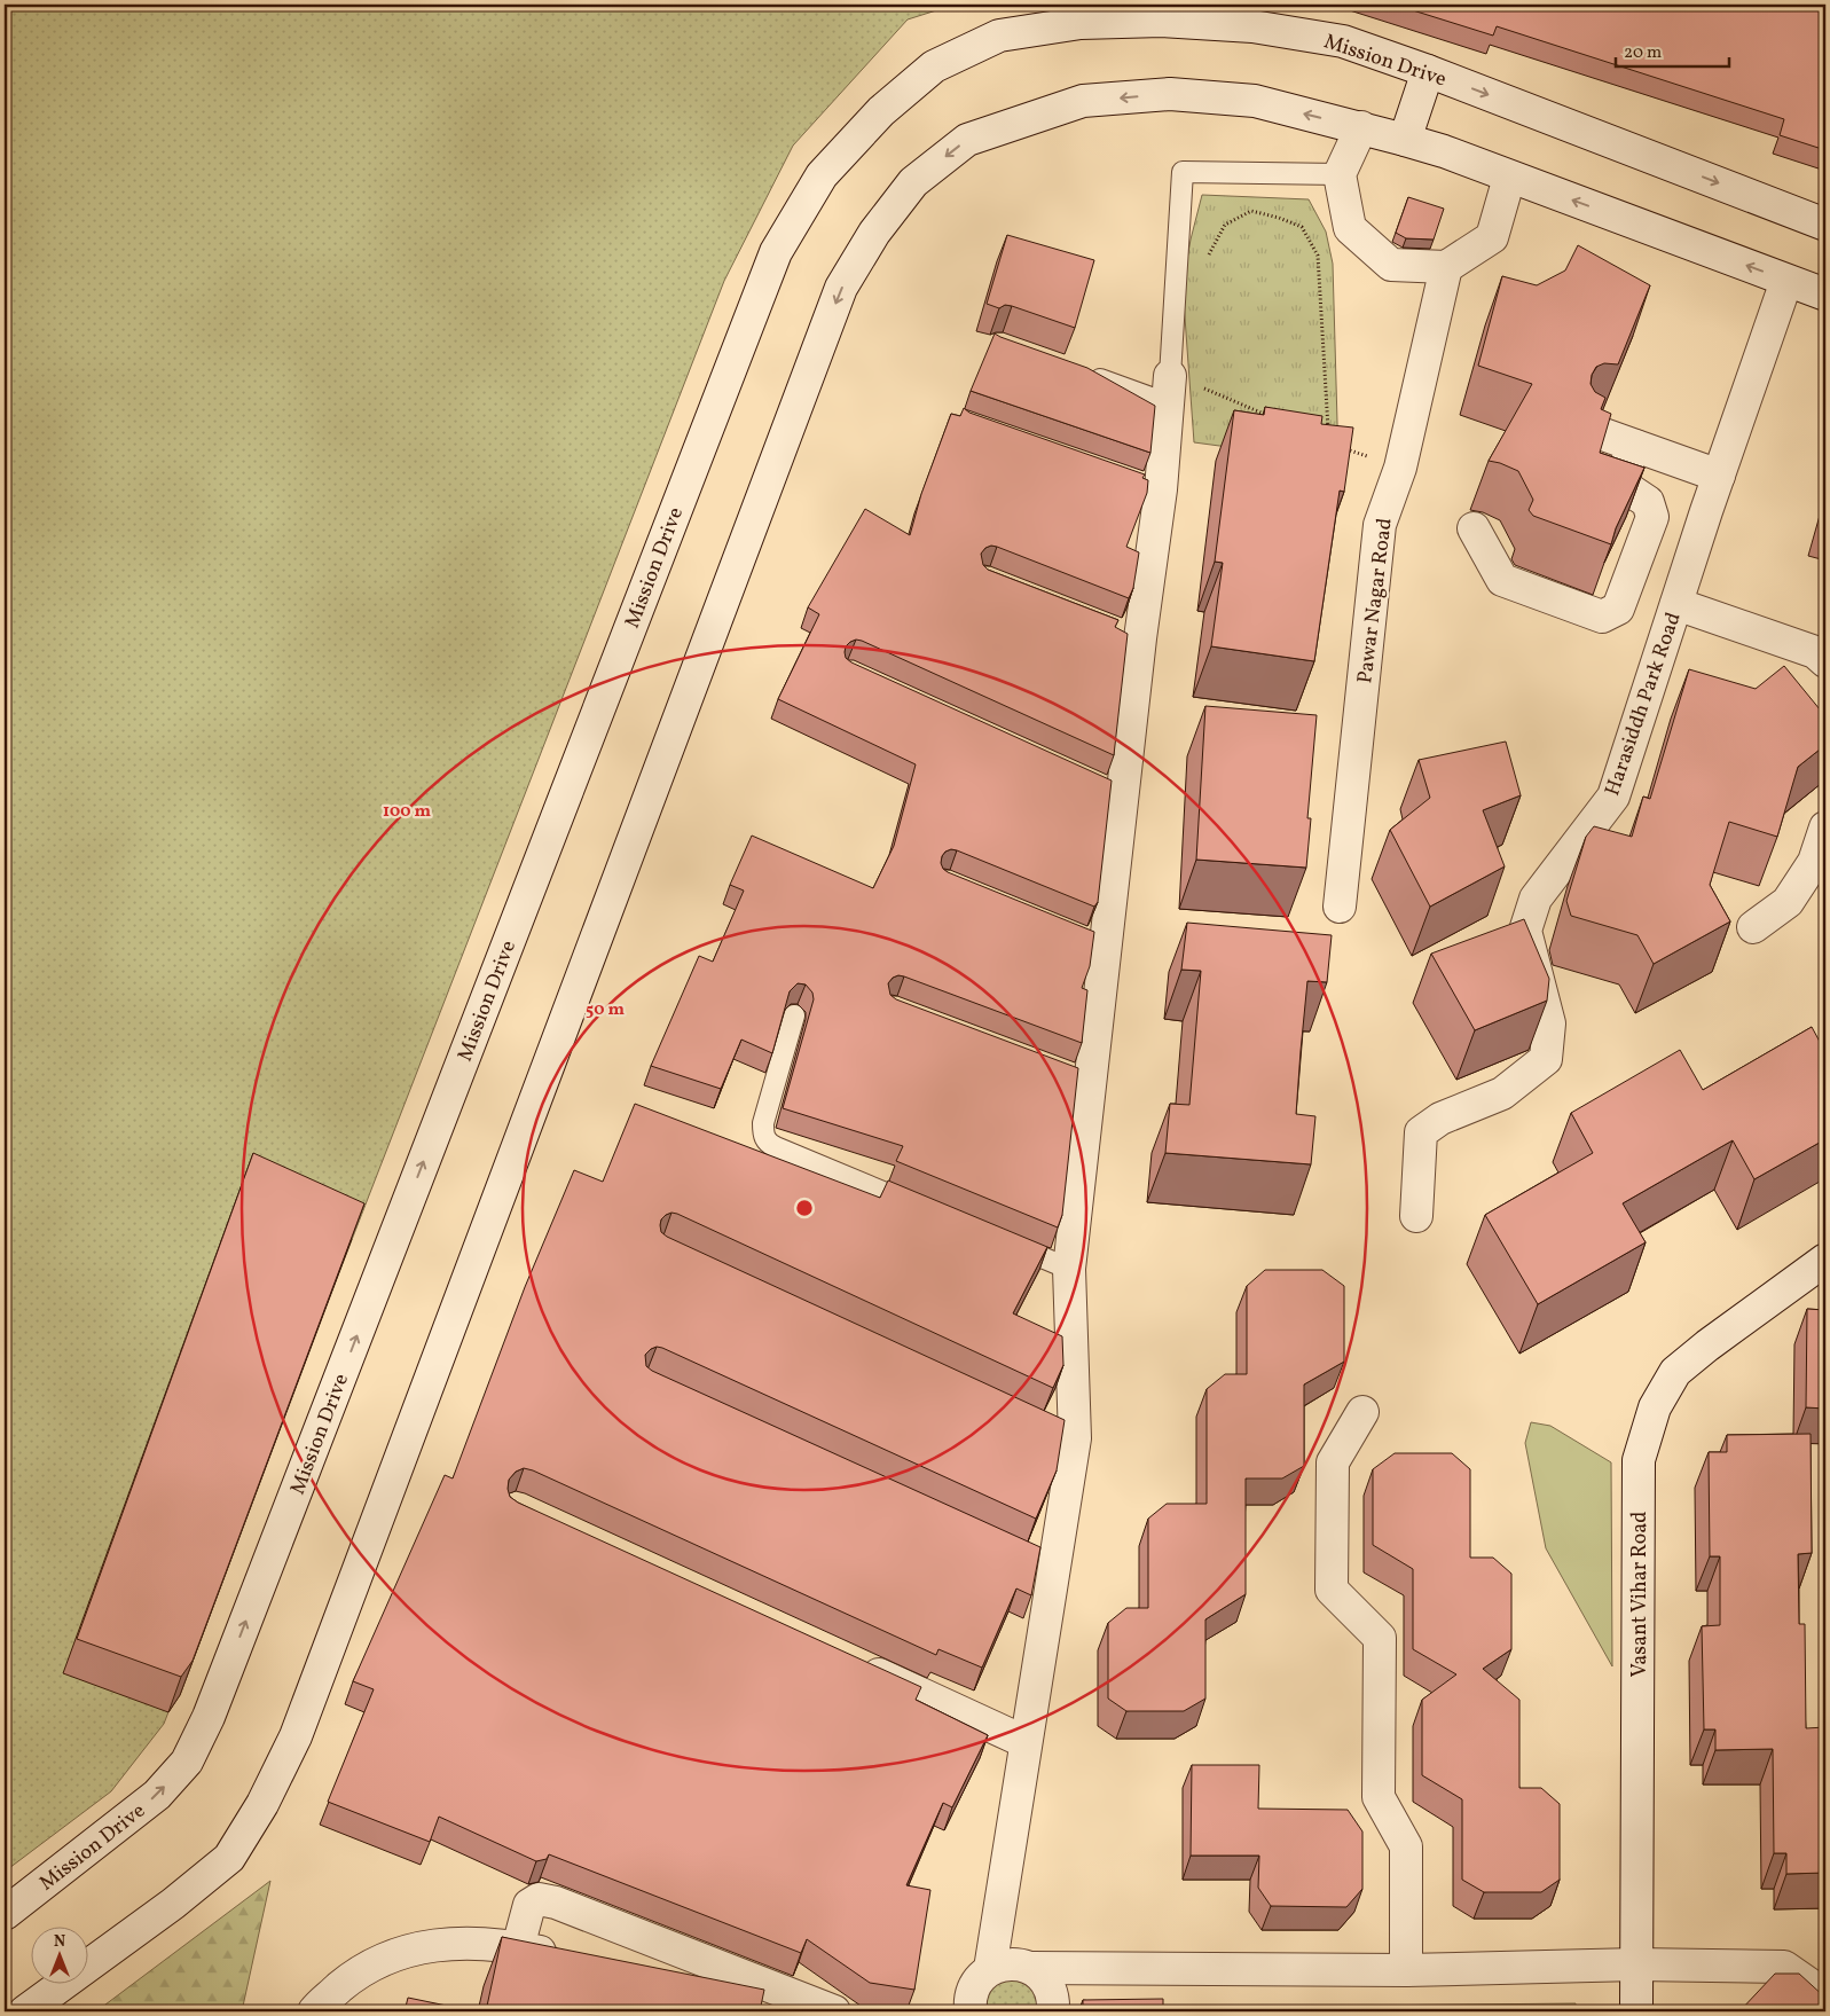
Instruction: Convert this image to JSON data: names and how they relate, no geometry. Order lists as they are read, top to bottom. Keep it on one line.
{"streets":{"street":["Mission Drive","Pawar Nagar Road","Harasiddh Park Road","Vasant Vihar Road"]},"one_way":["Mission Drive"],"scale_bar":"20 m","north":"top","rings":["100 m","50 m"]}
